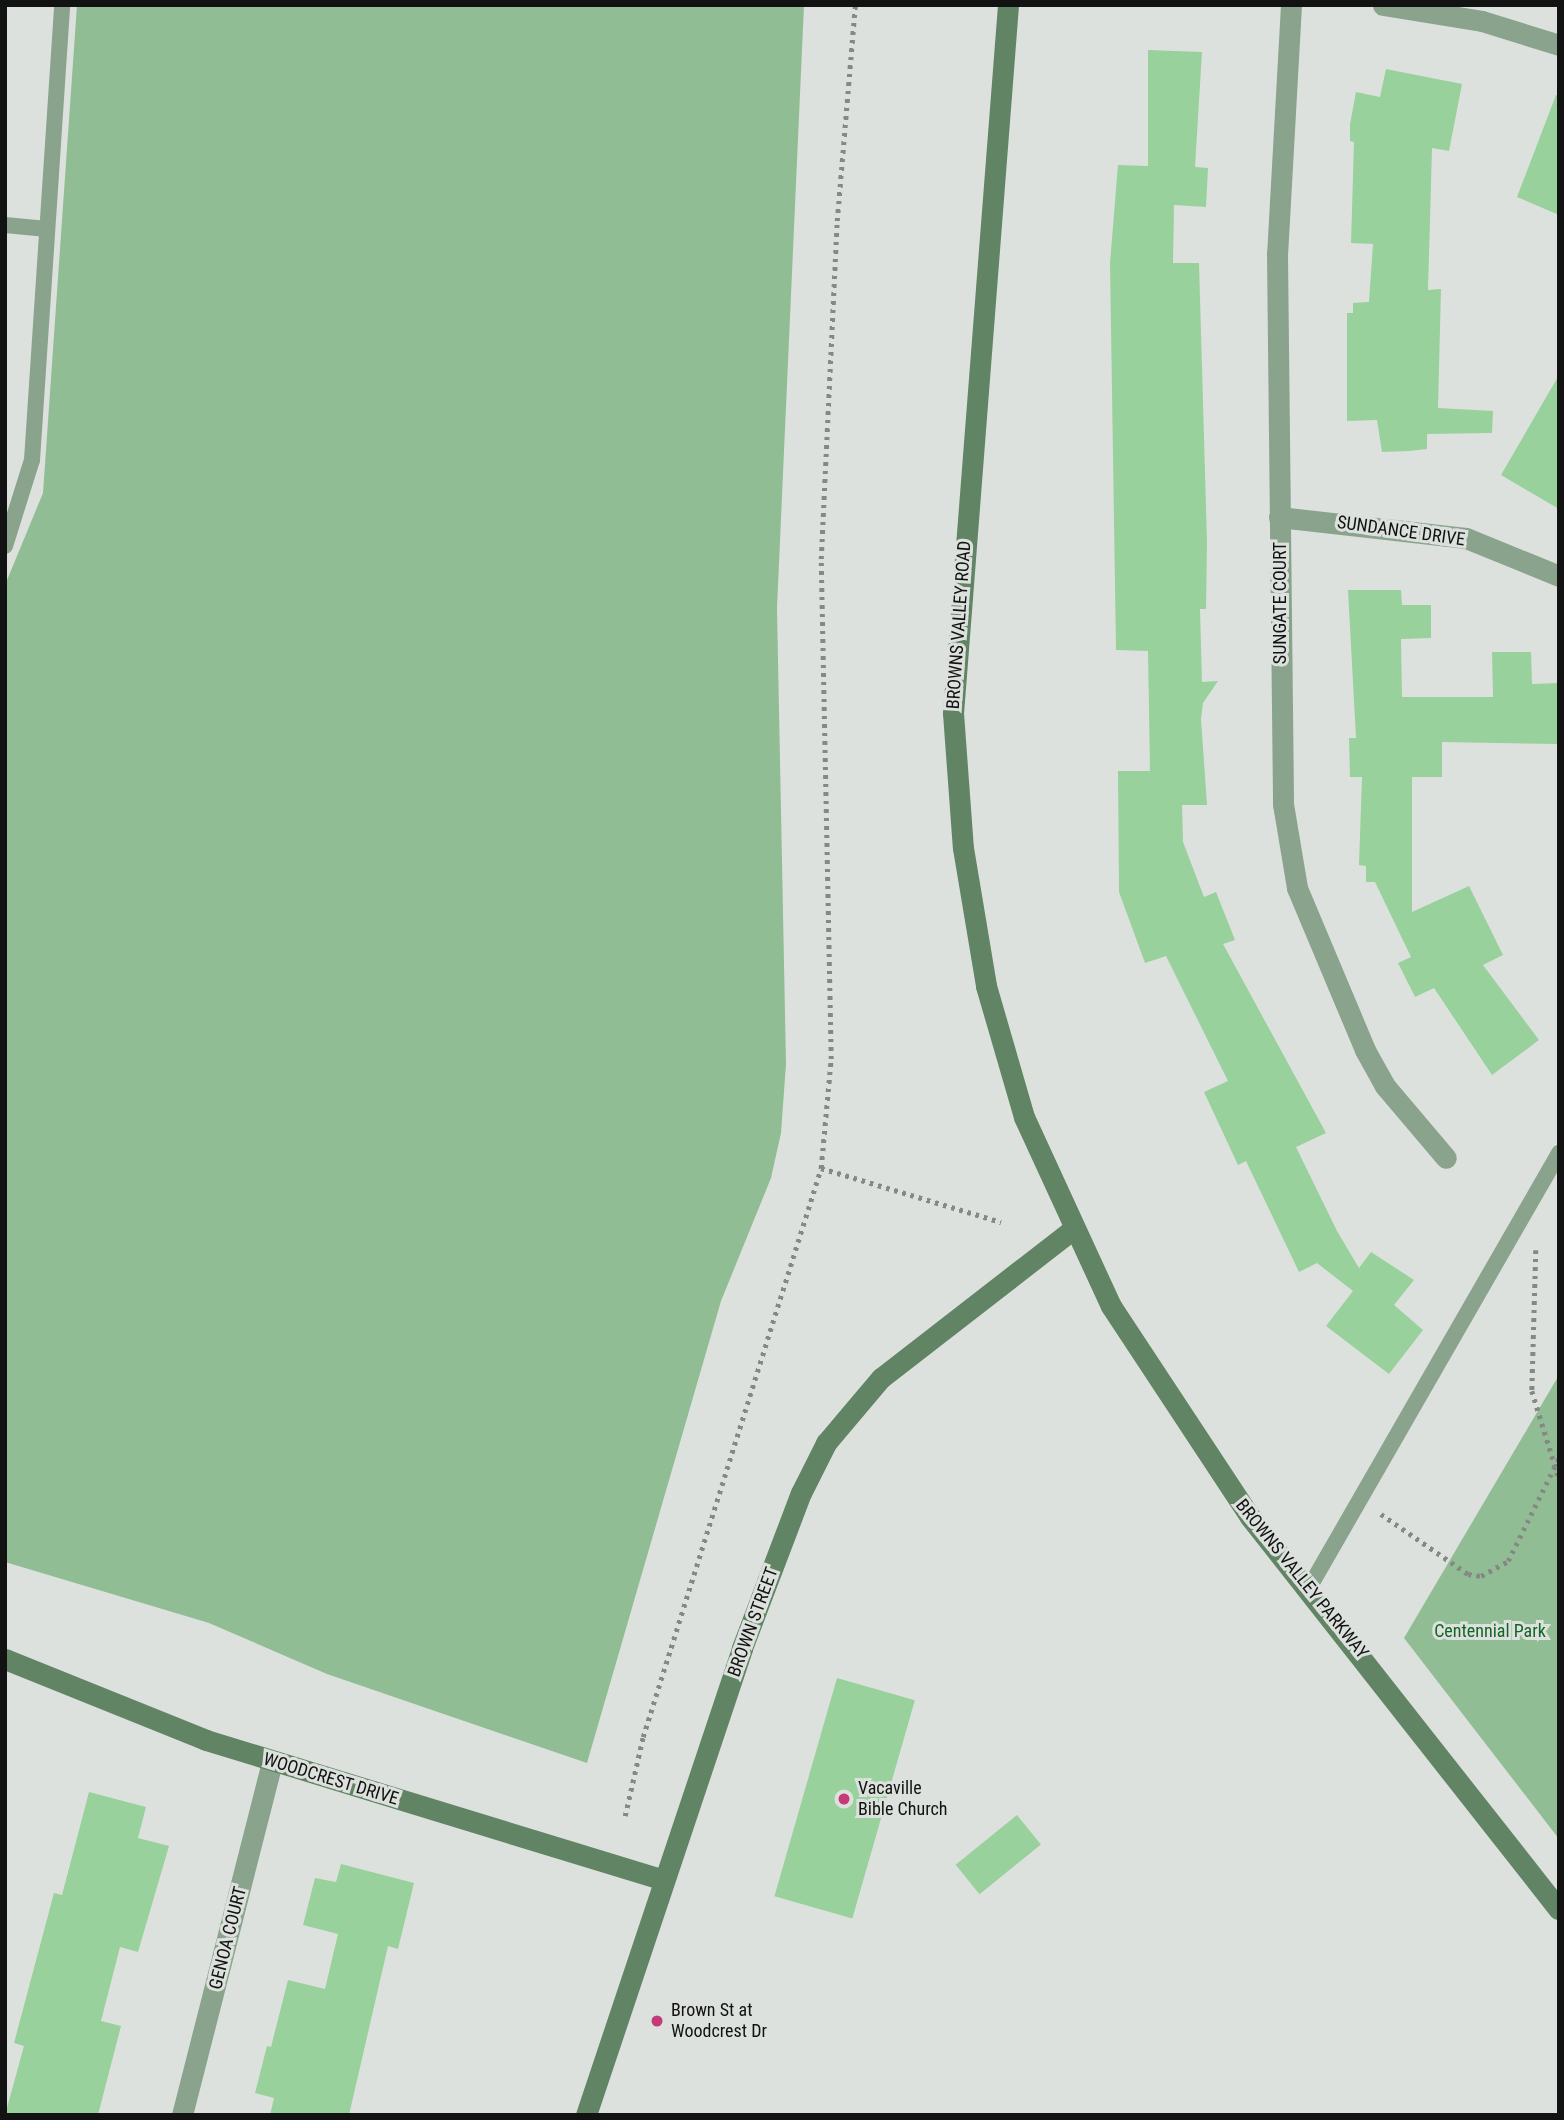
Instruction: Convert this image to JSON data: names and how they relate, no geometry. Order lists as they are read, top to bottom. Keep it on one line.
{"streets":{"street":["SUNDANCE DRIVE","SUNGATE COURT","BROWNS VALLEY ROAD","BROWNS VALLEY PARKWAY","BROWN STREET","WOODCREST DRIVE","GENOA COURT"]},"crossings":[["SUNDANCE DRIVE","SUNGATE COURT"],["BROWNS VALLEY ROAD","BROWNS VALLEY PARKWAY"],["BROWNS VALLEY ROAD","BROWN STREET"],["BROWNS VALLEY PARKWAY","BROWN STREET"],["BROWN STREET","WOODCREST DRIVE"],["WOODCREST DRIVE","GENOA COURT"]],"parks":["Centennial Park"],"places":["Vacaville Bible Church","Brown St at Woodcrest Dr"]}
